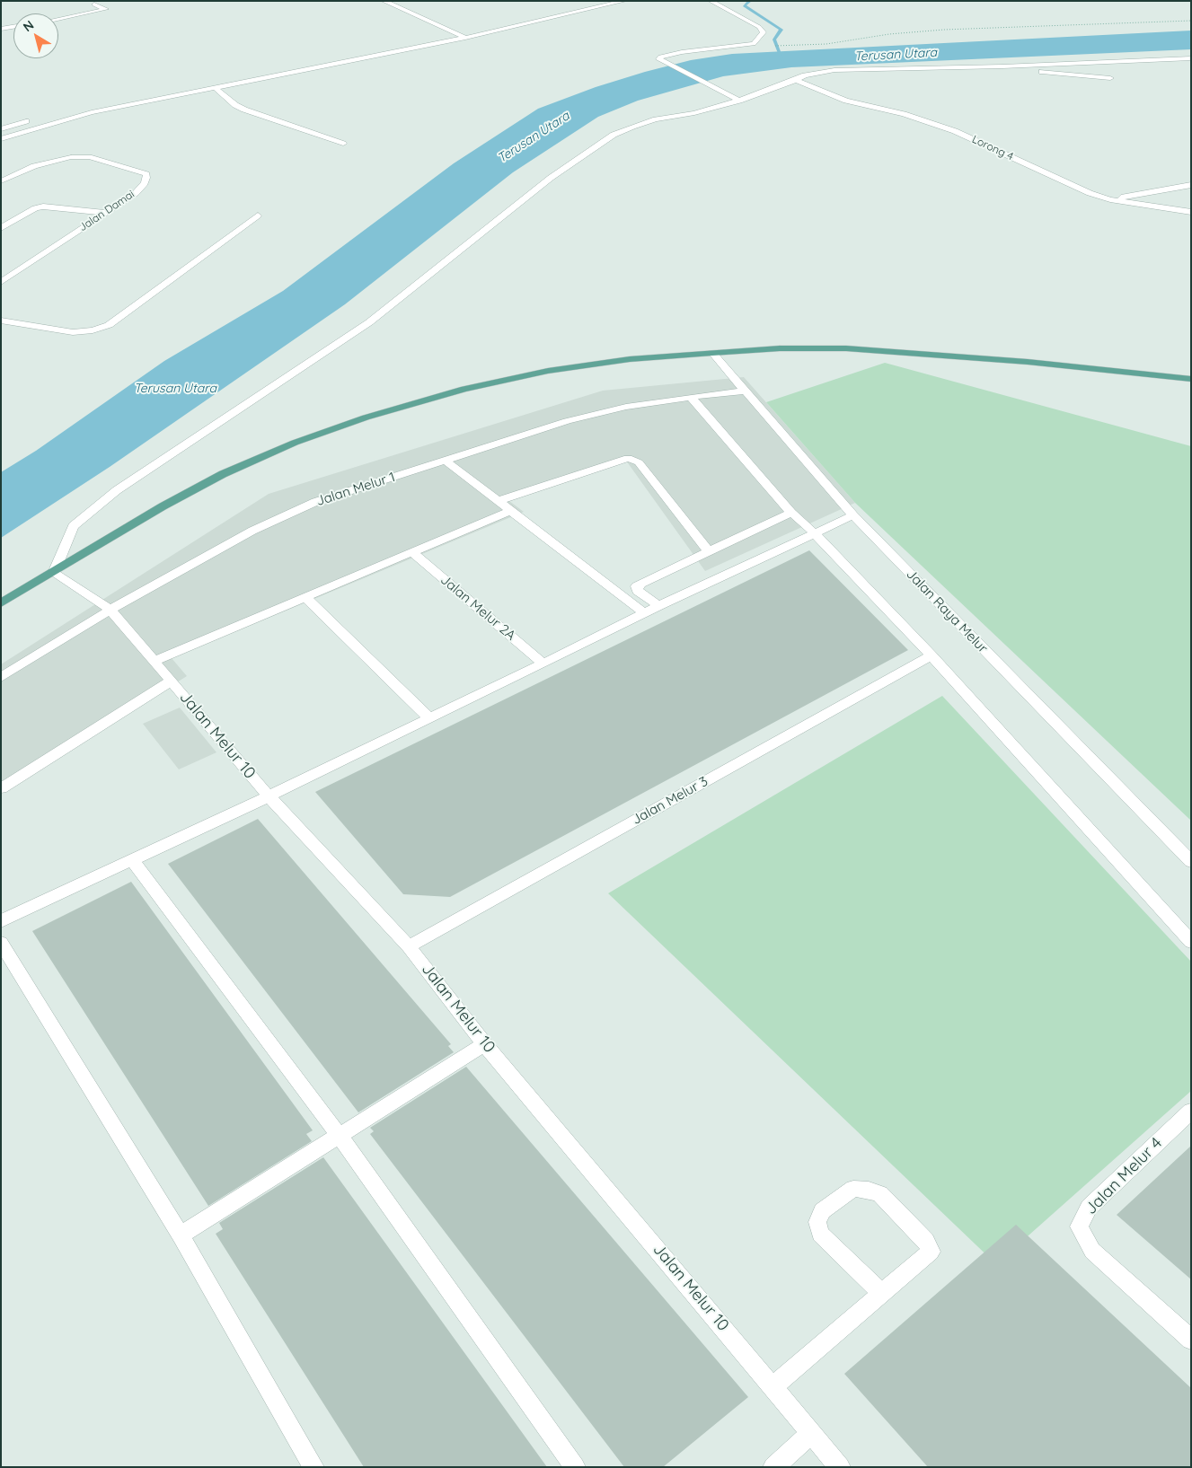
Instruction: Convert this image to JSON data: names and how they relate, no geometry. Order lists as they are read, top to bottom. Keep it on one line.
{"streets":{"street":["Lorong 4","Jalan Damai","Jalan Melur 1","Jalan Melur 2A","Jalan Raya Melur","Jalan Melur 10","Jalan Melur 3","Jalan Melur 4"]},"crossings":[["Jalan Melur 1","Jalan Raya Melur"],["Jalan Melur 1","Jalan Melur 10"],["Jalan Melur 10","Jalan Melur 3"]],"water":["Terusan Utara"],"north":"top left"}
